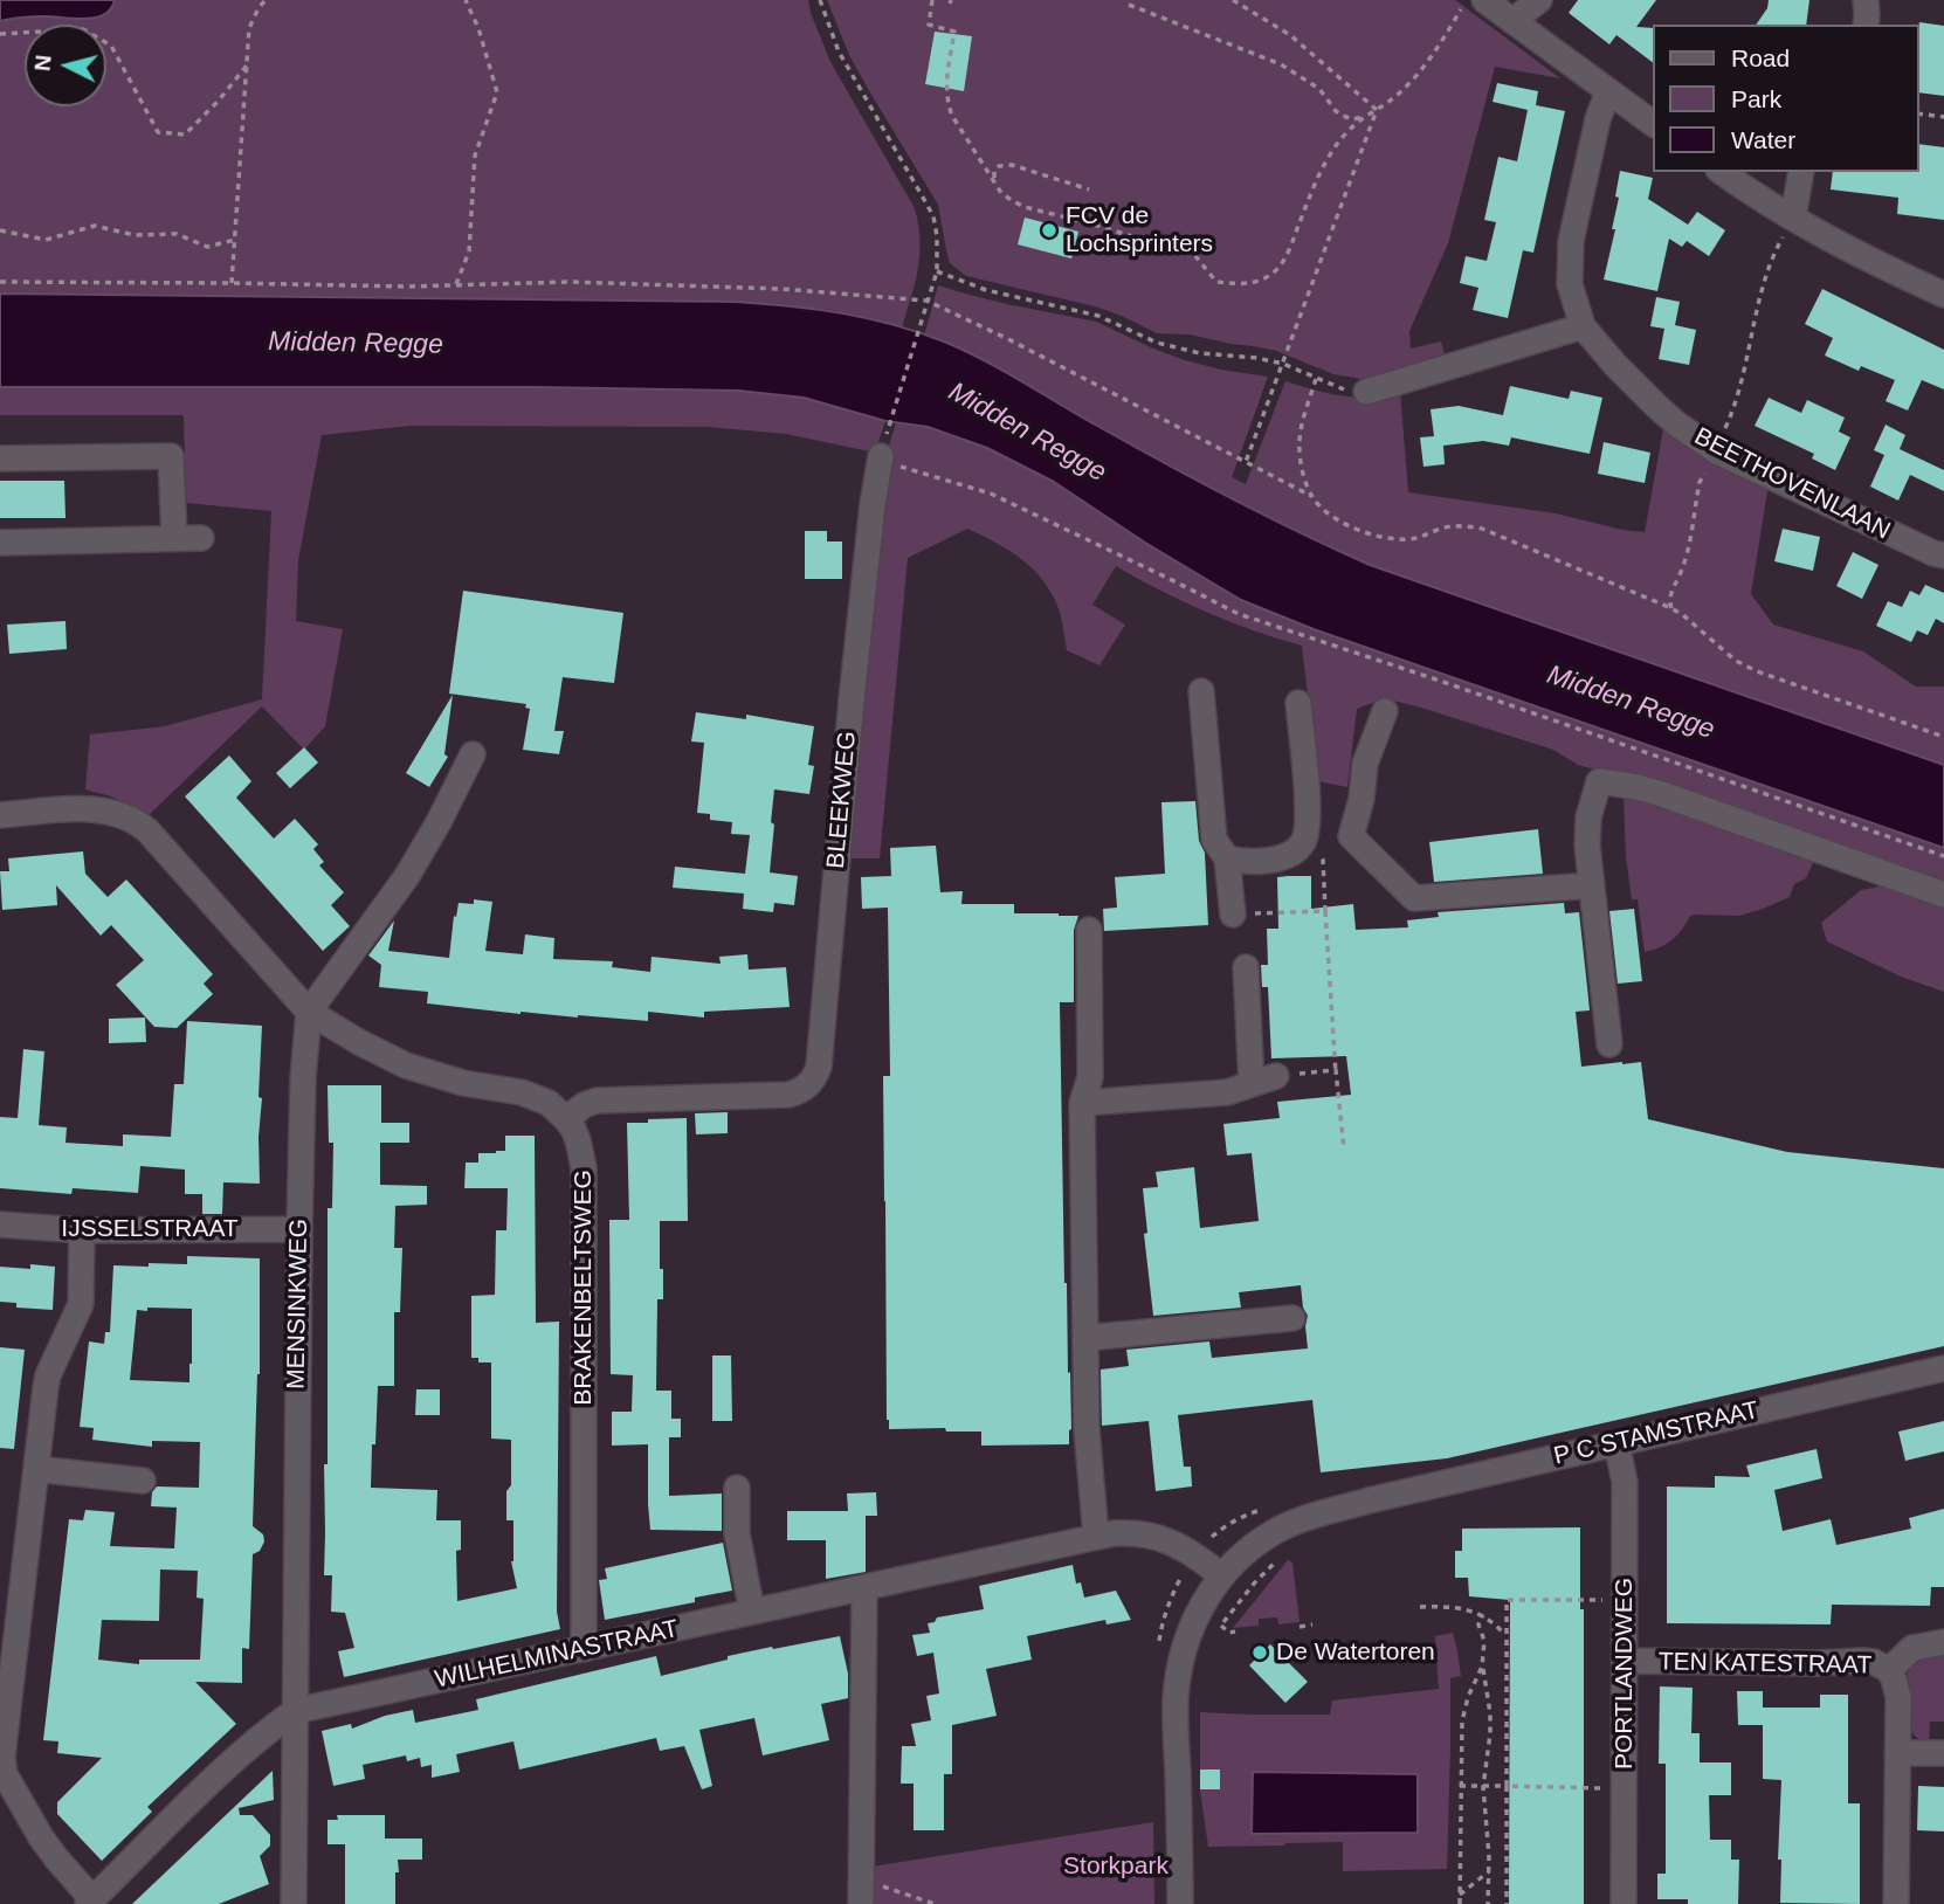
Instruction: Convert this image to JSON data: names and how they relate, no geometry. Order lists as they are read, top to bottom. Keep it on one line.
{"streets":{"street":["BEETHOVENLAAN","BLEEKWEG","IJSSELSTRAAT","BRAKENBELTSWEG","MENSINKWEG","P C STAMSTRAAT","WILHELMINASTRAAT","TEN KATESTRAAT","PORTLANDWEG"]},"crossings":[["BLEEKWEG","BRAKENBELTSWEG"],["IJSSELSTRAAT","MENSINKWEG"],["BRAKENBELTSWEG","WILHELMINASTRAAT"],["MENSINKWEG","WILHELMINASTRAAT"],["P C STAMSTRAAT","WILHELMINASTRAAT"],["P C STAMSTRAAT","PORTLANDWEG"],["TEN KATESTRAAT","PORTLANDWEG"]],"water":["Midden Regge"],"parks":["Storkpark"],"places":["FCV de Lochsprinters","De Watertoren"],"legend":["Road","Park","Water"],"north":"left"}
